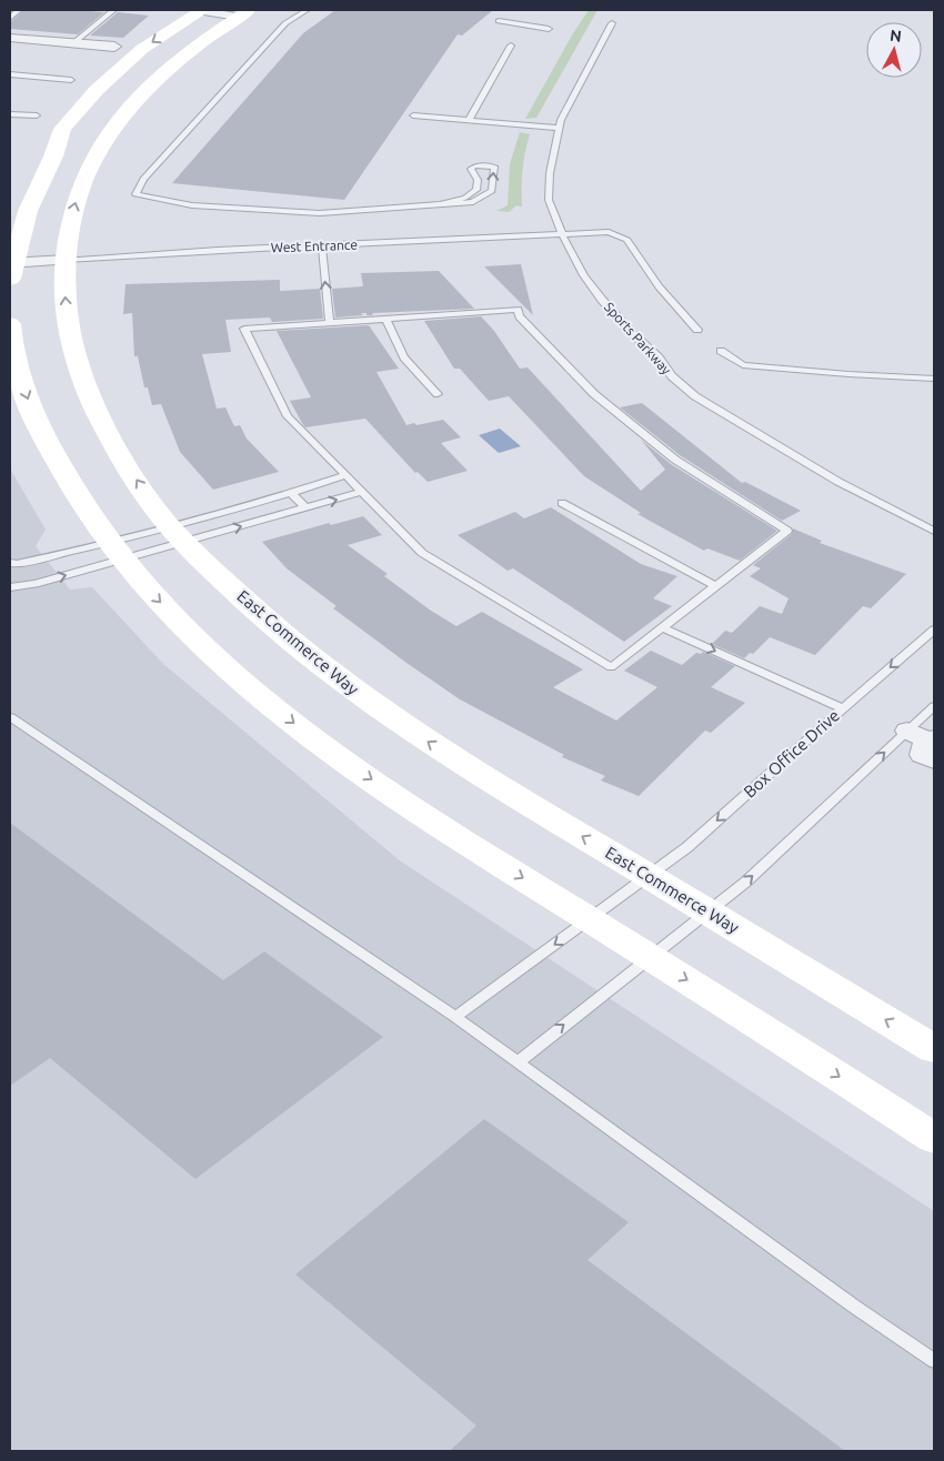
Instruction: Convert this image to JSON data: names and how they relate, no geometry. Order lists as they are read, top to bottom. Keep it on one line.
{"streets":{"main road":["East Commerce Way"],"lane":["West Entrance","Sports Parkway","Box Office Drive"]},"crossings":[["West Entrance","Sports Parkway"],["West Entrance","East Commerce Way"],["East Commerce Way","Box Office Drive"]],"north":"top"}
